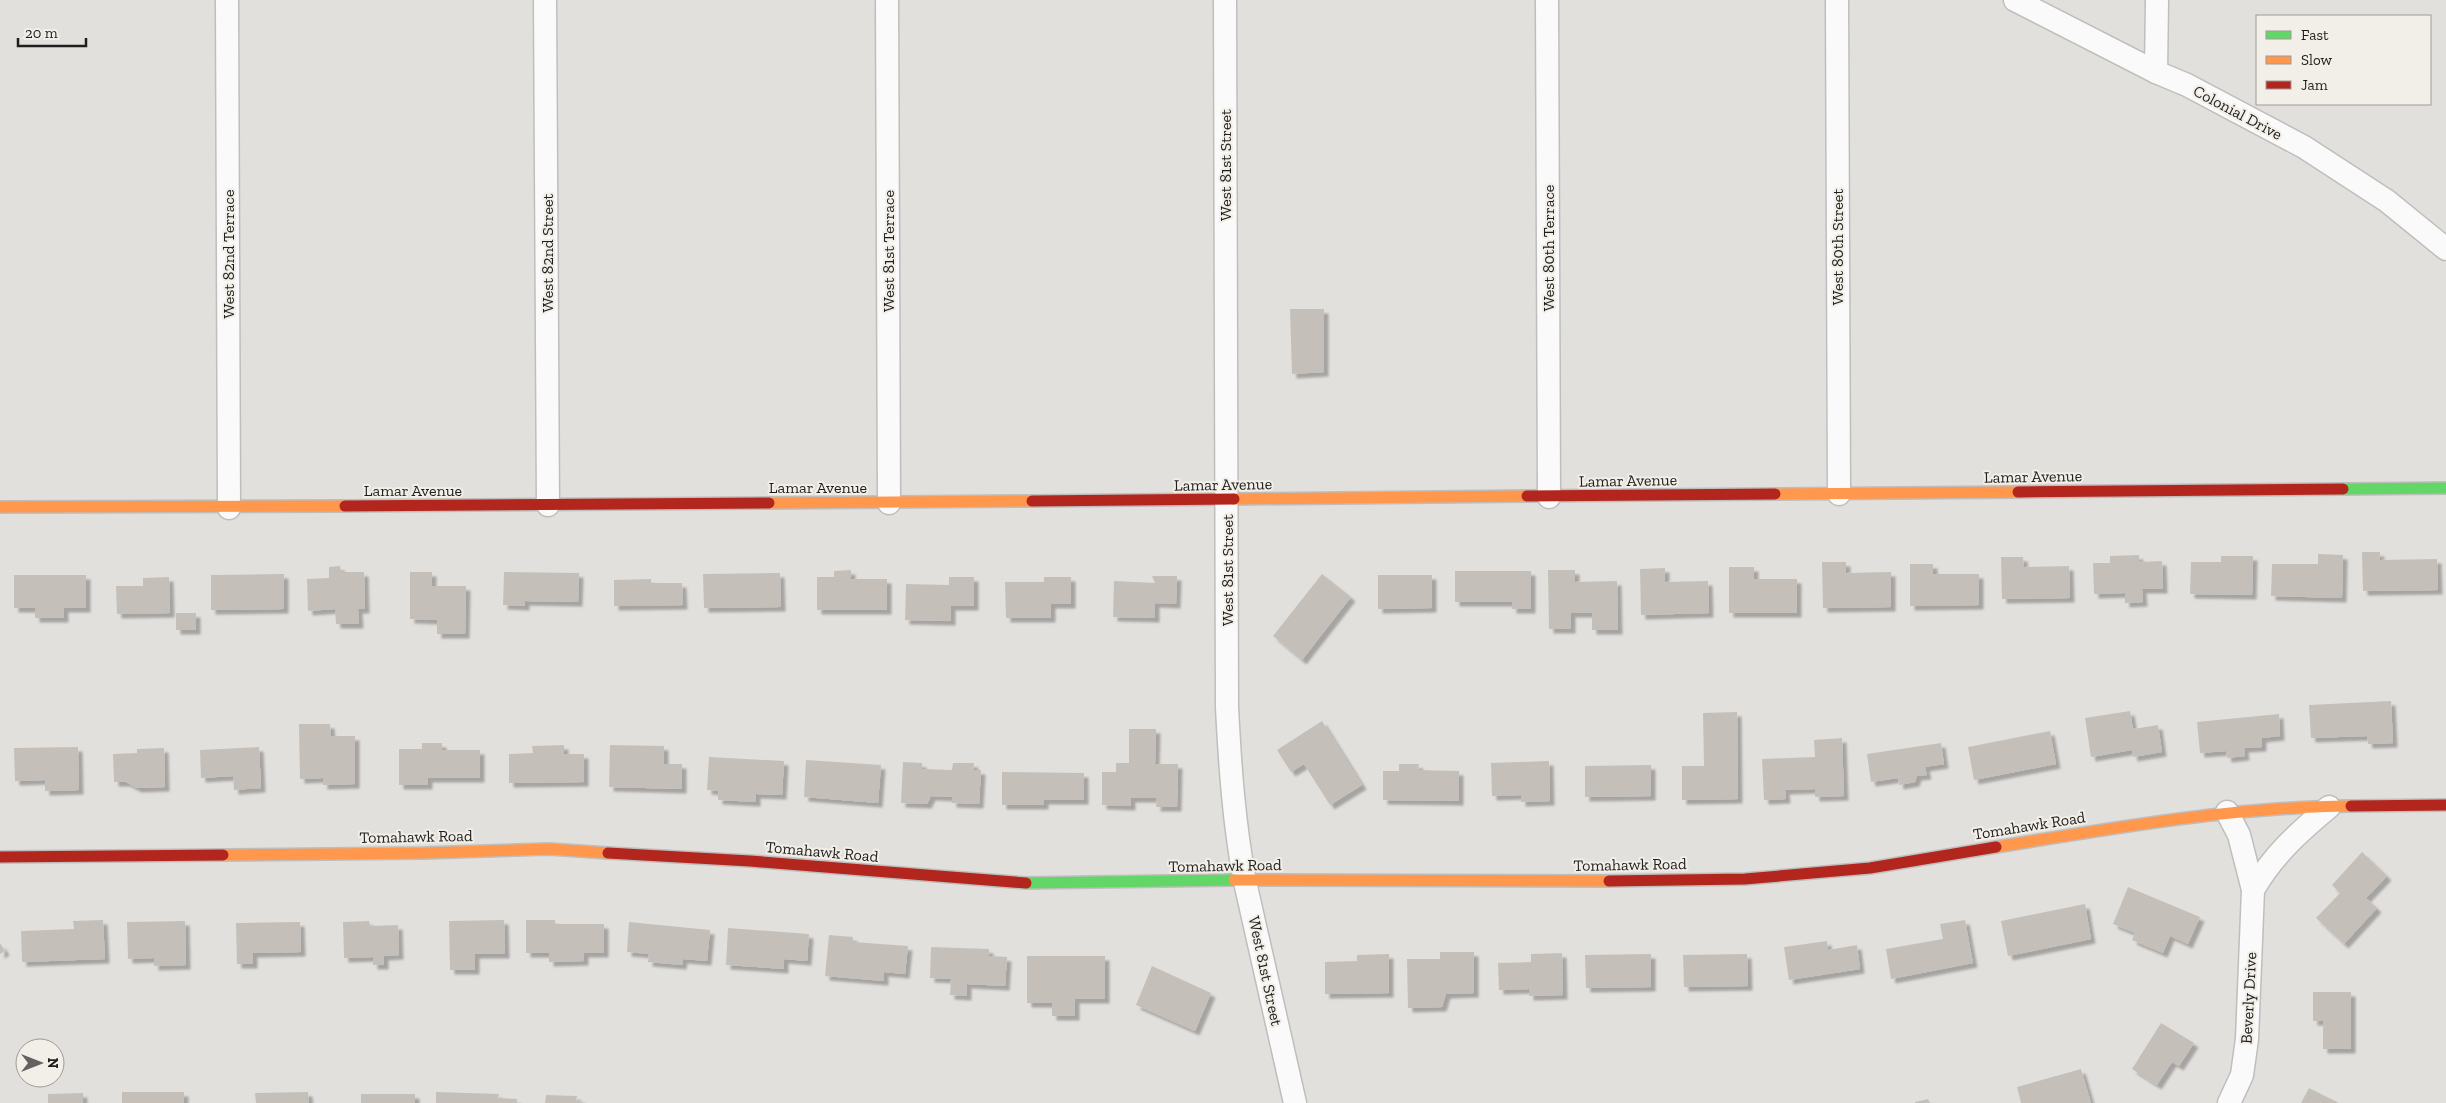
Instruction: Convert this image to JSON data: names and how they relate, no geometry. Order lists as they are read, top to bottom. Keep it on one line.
{"streets":{"street":["Colonial Drive","West 81st Street","West 80th Street","West 80th Terrace","West 81st Terrace","West 82nd Street","West 82nd Terrace","Lamar Avenue","Tomahawk Road","Beverly Drive"]},"crossings":[["West 81st Street","Lamar Avenue"],["West 81st Street","Tomahawk Road"],["West 80th Street","Lamar Avenue"],["West 80th Terrace","Lamar Avenue"],["West 81st Terrace","Lamar Avenue"],["West 82nd Street","Lamar Avenue"],["West 82nd Terrace","Lamar Avenue"],["Tomahawk Road","Beverly Drive"]],"legend":["Fast","Slow","Jam"],"scale_bar":"20 m","north":"right"}
